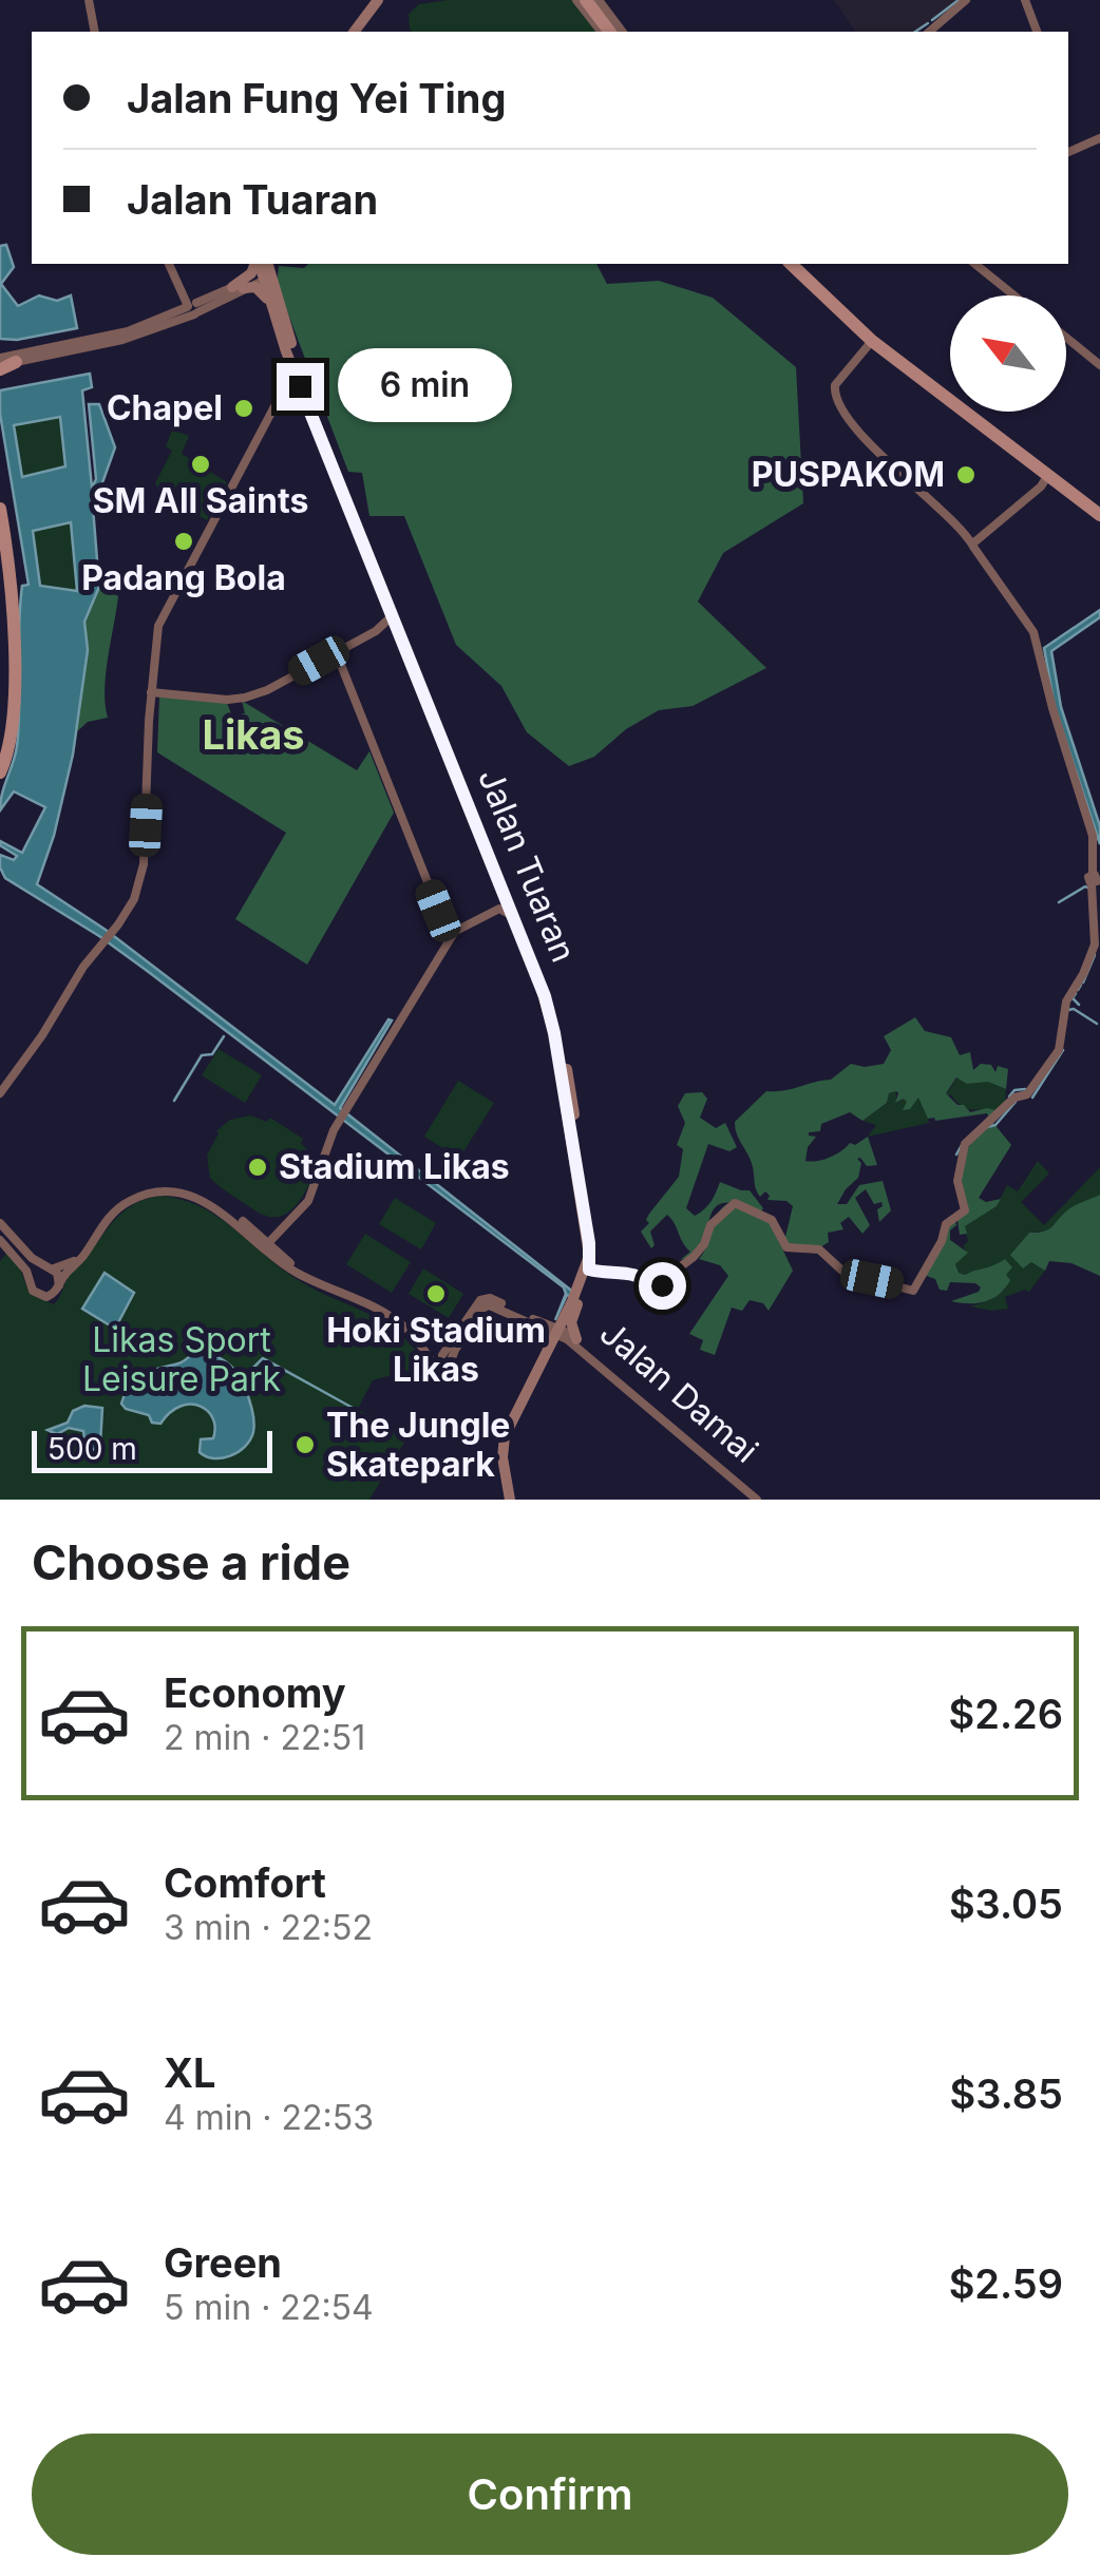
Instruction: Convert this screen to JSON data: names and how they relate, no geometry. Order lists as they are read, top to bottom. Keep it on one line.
{"streets":{"main road":["Jalan Tuaran"],"street":["Jalan Damai"]},"districts":["Likas"],"parks":["Likas Sport Leisure Park"],"places":["Chapel","SM All Saints","PUSPAKOM","Padang Bola","Stadium Likas","Hoki Stadium Likas","The Jungle Skatepark"],"scale_bar":"500 m","north":"top left","page":{"banner":["Jalan Fung Yei Ting","Jalan Tuaran"],"bubble":"6 min","scale":"500 m","heading":"Choose a ride","list":[{"name":"Economy","note":"2 min · 22:51","value":"$2.26"},{"name":"Comfort","note":"3 min · 22:52","value":"$3.05"},{"name":"XL","note":"4 min · 22:53","value":"$3.85"},{"name":"Green","note":"5 min · 22:54","value":"$2.59"}],"buttons":"Confirm"}}
